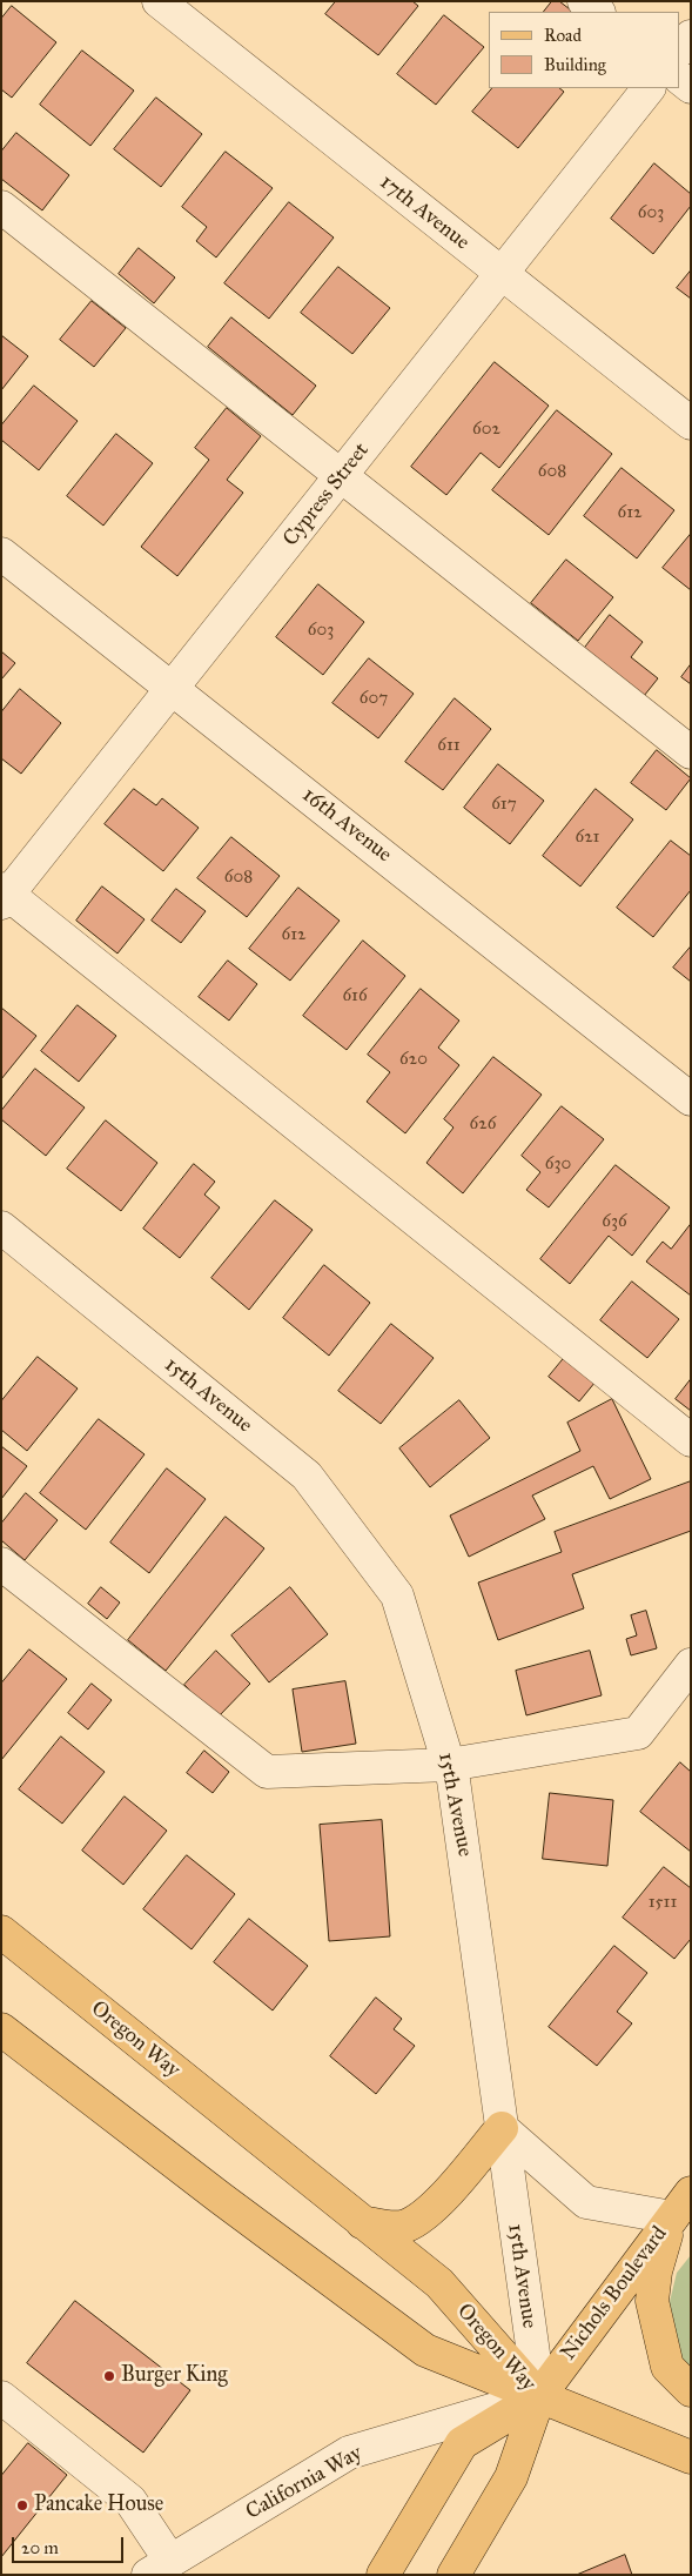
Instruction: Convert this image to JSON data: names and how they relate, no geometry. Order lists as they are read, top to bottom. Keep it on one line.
{"streets":{"main road":["Oregon Way","Nichols Boulevard"],"street":["17th Avenue","Cypress Street","16th Avenue","15th Avenue","California Way"]},"crossings":[["17th Avenue","Cypress Street"],["Cypress Street","16th Avenue"],["15th Avenue","Oregon Way"],["15th Avenue","Nichols Boulevard"],["15th Avenue","California Way"],["Oregon Way","Nichols Boulevard"],["Oregon Way","California Way"],["Nichols Boulevard","California Way"]],"places":["Burger King","Pancake House"],"house_numbers":["603","602","608","612","603","607","611","617","621","608","612","616","620","626","630","636","1511"],"legend":["Road","Building"],"scale_bar":"20 m"}
